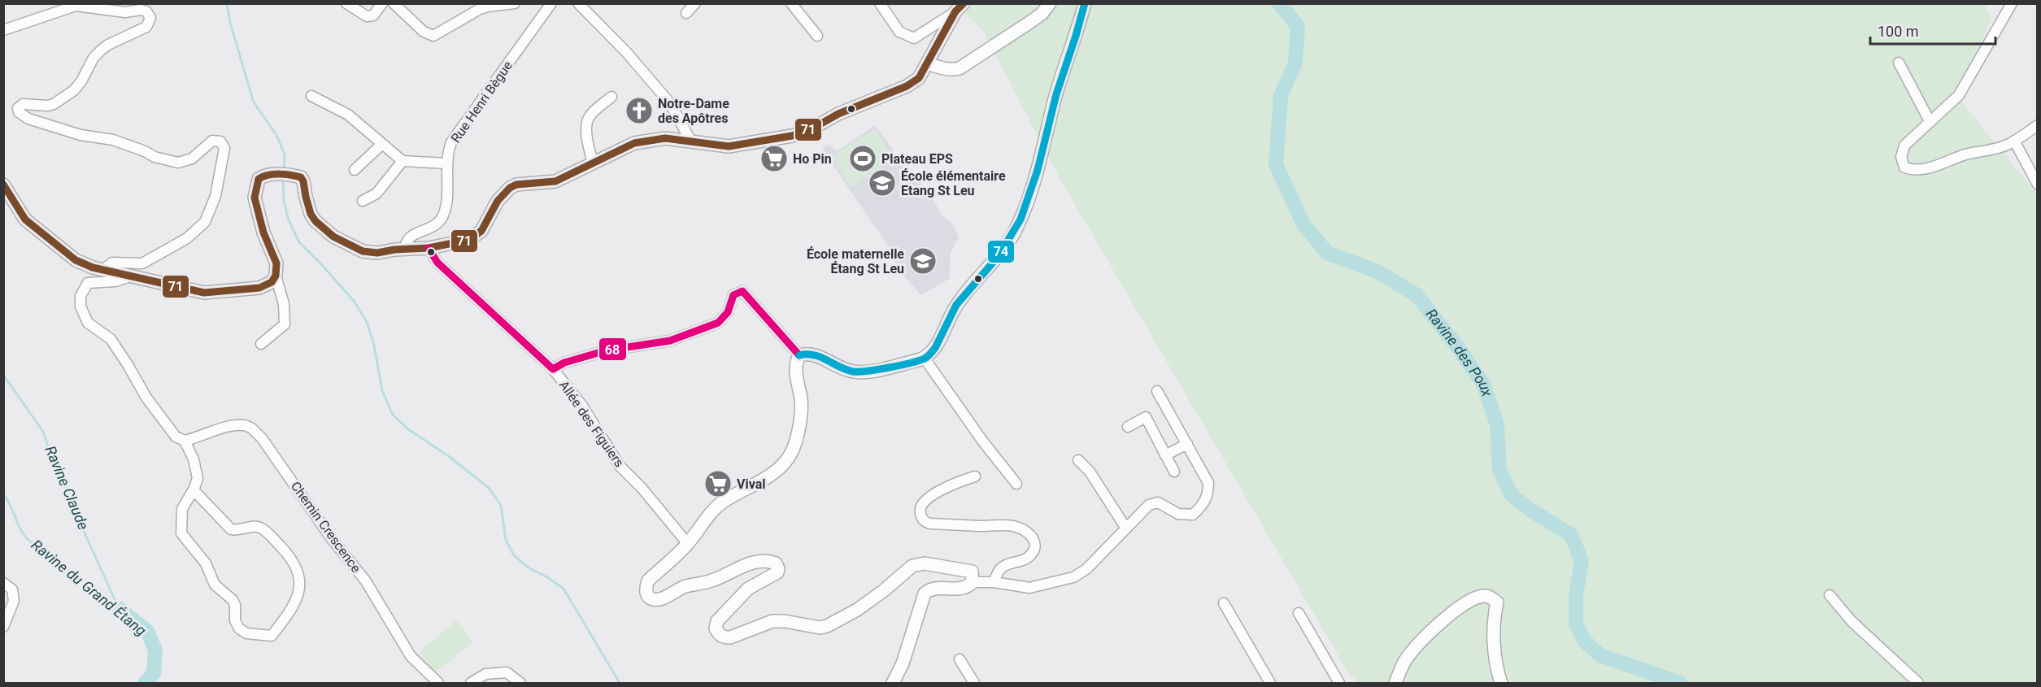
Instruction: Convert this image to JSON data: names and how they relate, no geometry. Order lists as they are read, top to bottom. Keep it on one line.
{"streets":{"street":["Rue Henri Bègue","Allée des Figuiers","Chemin Crescence"]},"water":["Ravine des Poux","Ravine Claude","Ravine du Grand Étang"],"places":{"church":["Notre-Dame des Apôtres"],"supermarket":["Ho Pin","Vival"],"sports":["Plateau EPS"],"school or university":["École élémentaire Etang St Leu","École maternelle Étang St Leu"]},"lines":["transit line 71","transit line 74","transit line 68"],"scale_bar":"100 m"}
